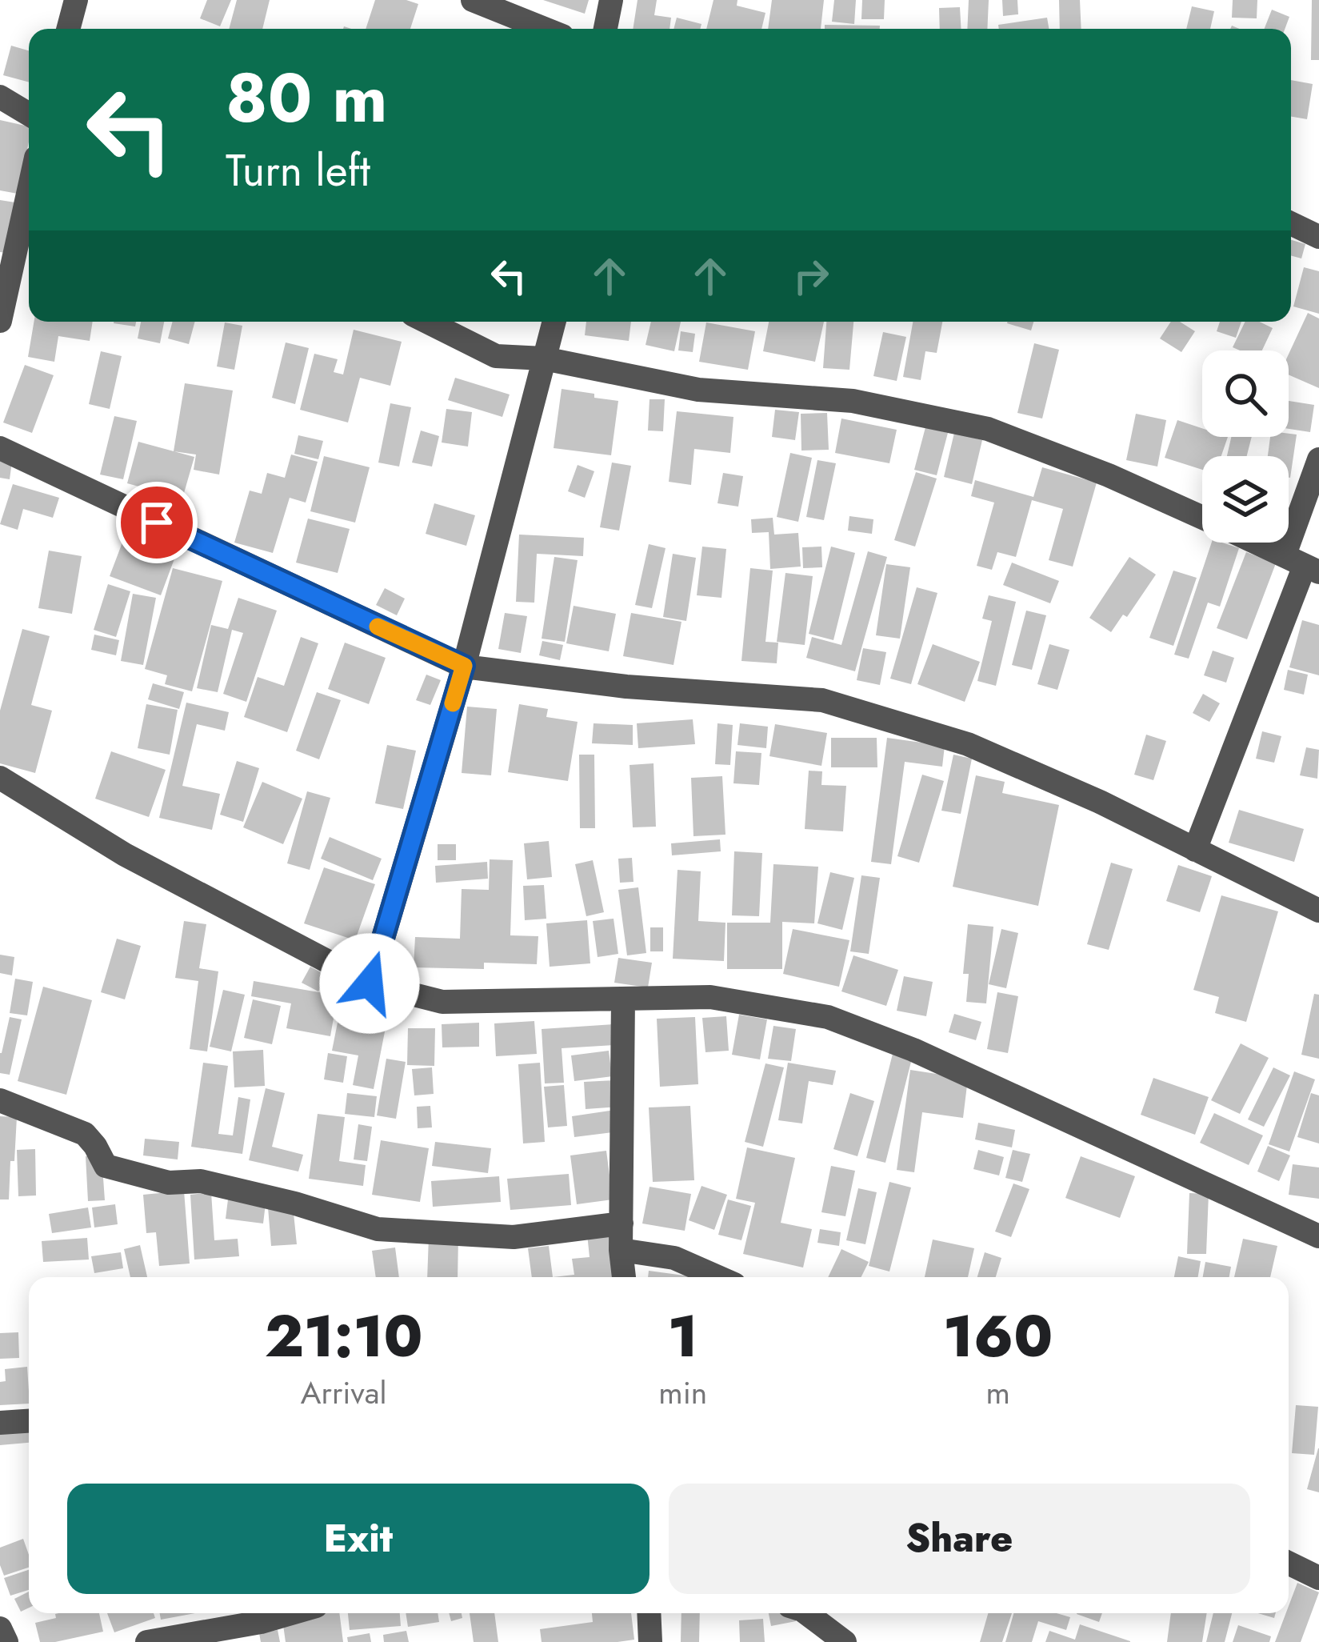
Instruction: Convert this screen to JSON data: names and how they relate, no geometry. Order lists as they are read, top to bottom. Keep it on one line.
{"page":{"turn":["80 m","Turn left"],"eta":["21:10","Arrival","1","min","160","m"],"buttons":["Exit","Share"]}}
